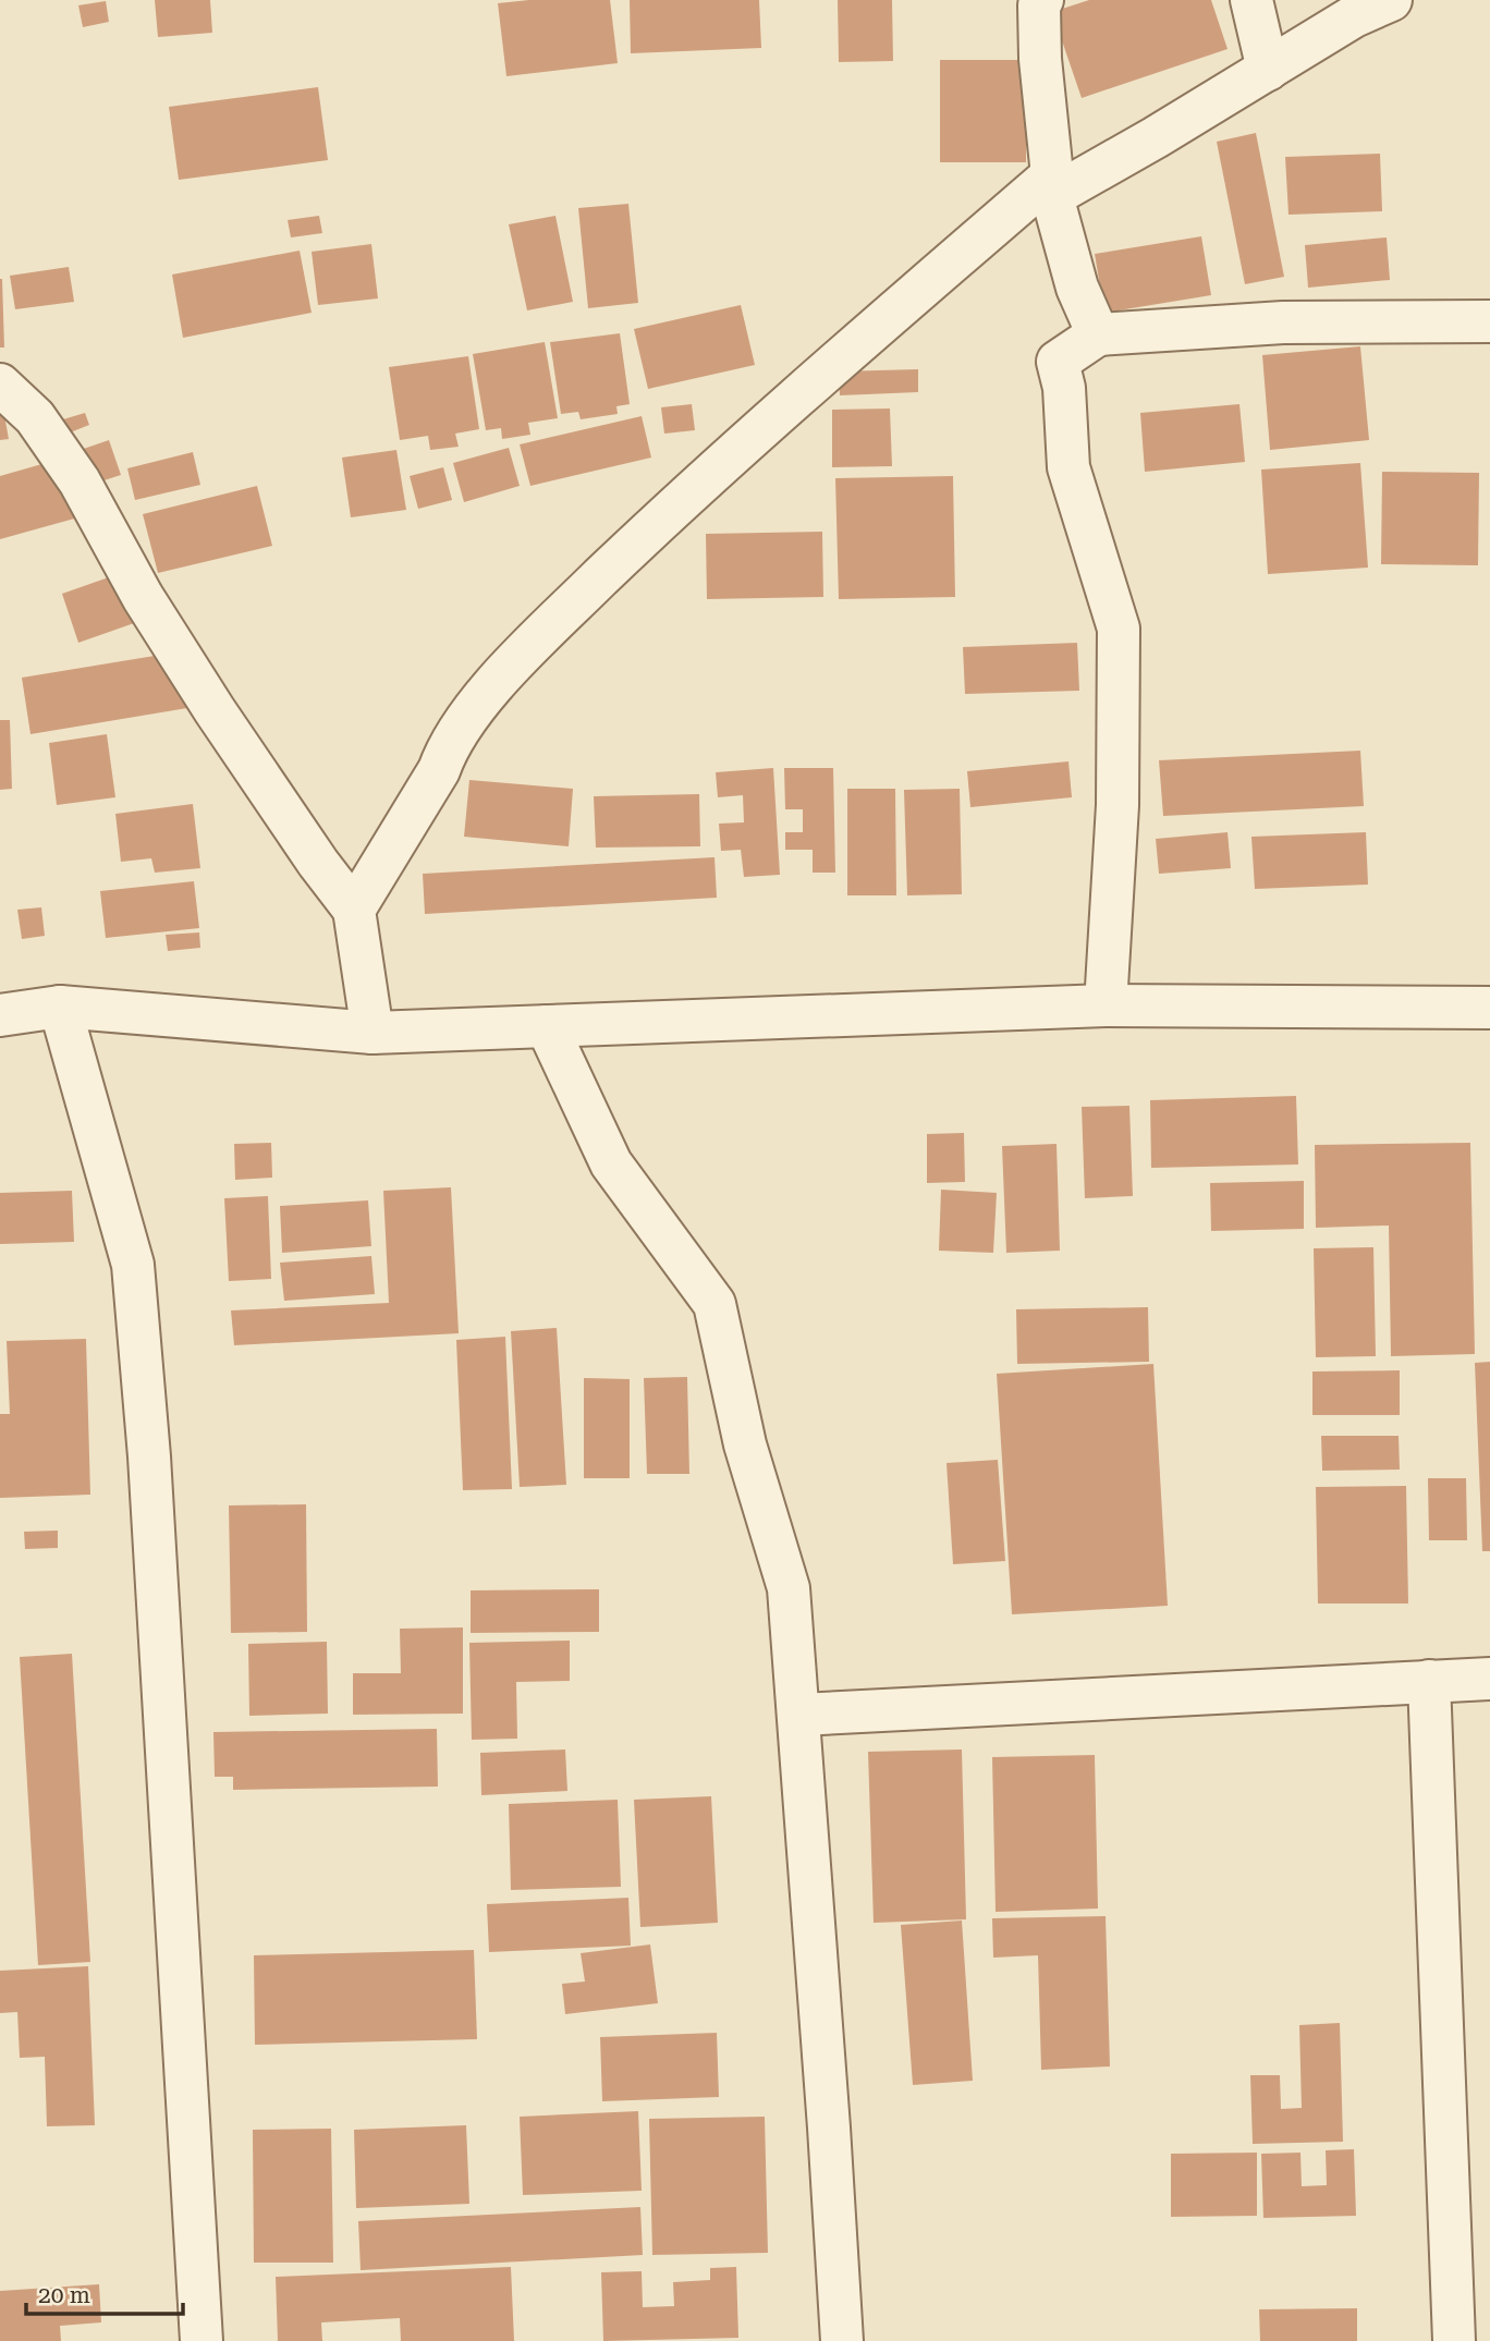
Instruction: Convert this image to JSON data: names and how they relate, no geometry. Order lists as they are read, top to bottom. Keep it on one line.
{"scale_bar":"20 m"}
